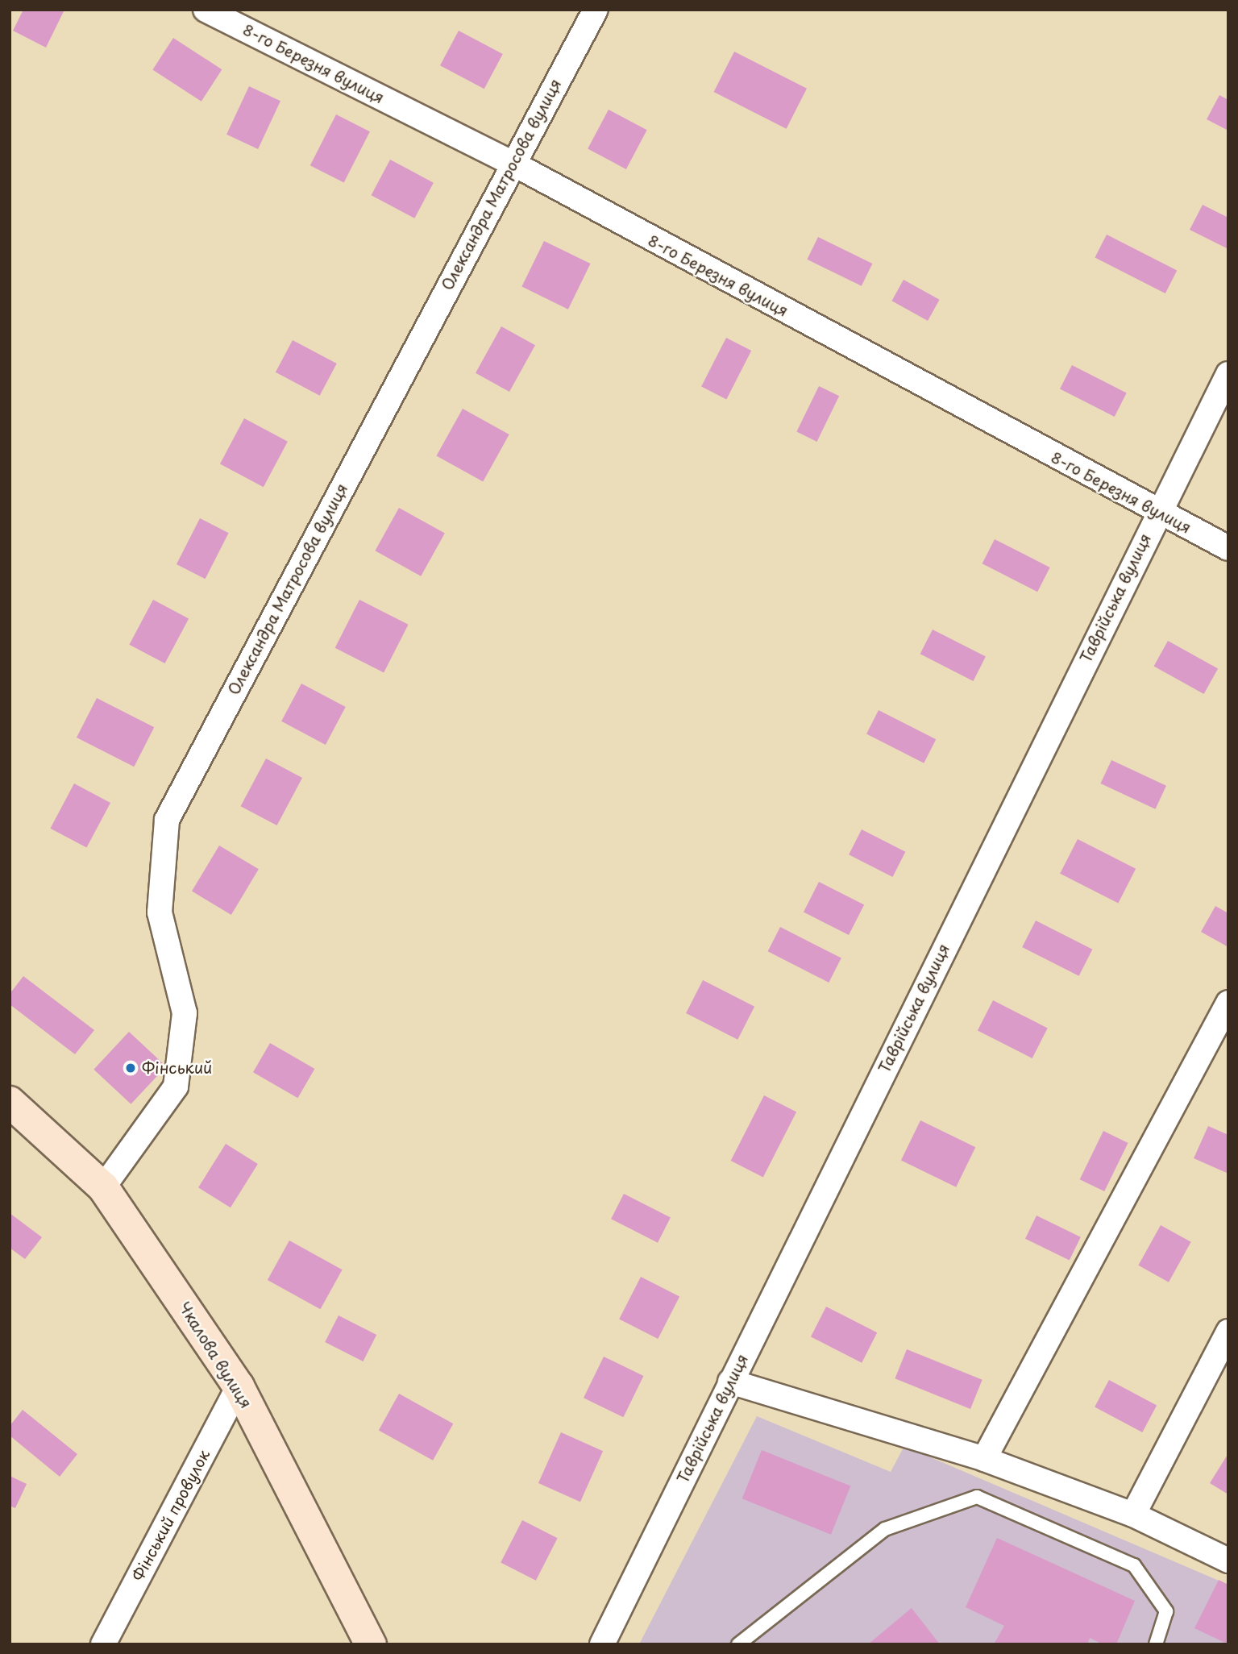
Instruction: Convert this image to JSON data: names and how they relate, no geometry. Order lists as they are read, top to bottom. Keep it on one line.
{"streets":{"main road":["Чкалова вулиця"],"street":["8-го Березня вулиця","Олександра Матросова вулиця","Таврійська вулиця","Фінський провулок"]},"crossings":[["8-го Березня вулиця","Олександра Матросова вулиця"],["8-го Березня вулиця","Таврійська вулиця"],["Олександра Матросова вулиця","Чкалова вулиця"],["Чкалова вулиця","Фінський провулок"]],"places":["Фінський"]}
